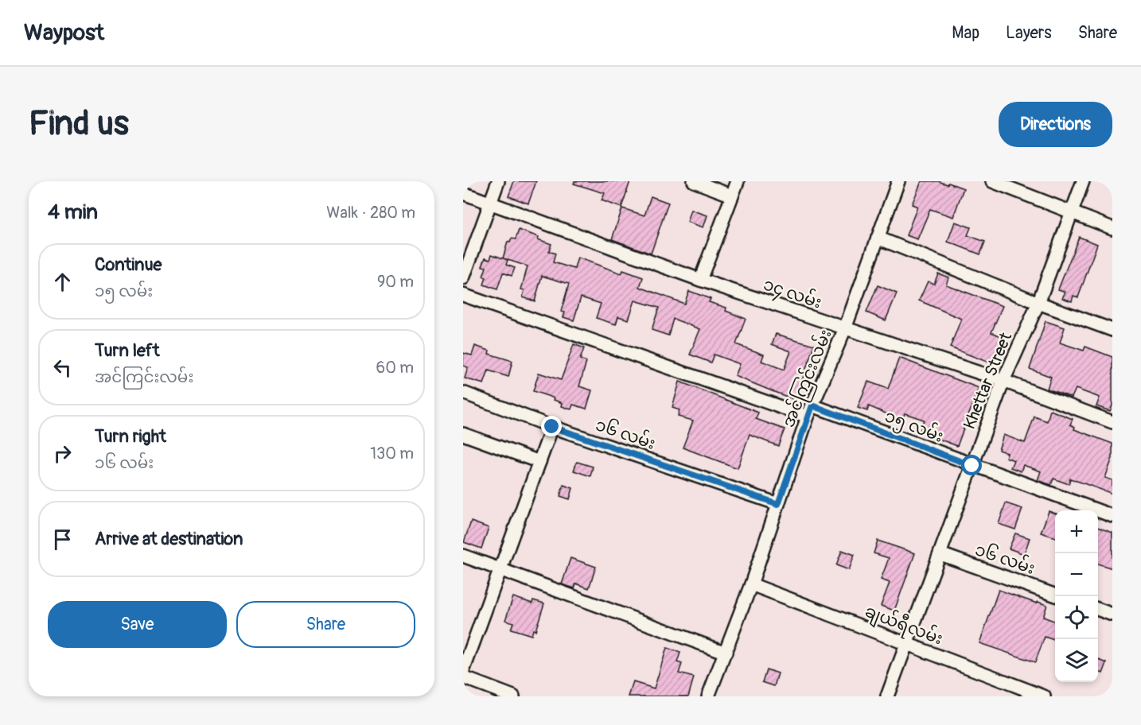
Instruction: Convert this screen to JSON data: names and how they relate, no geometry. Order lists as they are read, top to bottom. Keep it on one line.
{"streets":{"street":["၁၄ လမ်း","အင်ကြင်းလမ်း","Khettar Street","၁၅ လမ်း","၁၆ လမ်း","ချယ်ရီလမ်း"]},"crossings":[["၁၄ လမ်း","အင်ကြင်းလမ်း"],["၁၄ လမ်း","Khettar Street"],["အင်ကြင်းလမ်း","၁၅ လမ်း"],["အင်ကြင်းလမ်း","၁၆ လမ်း"],["အင်ကြင်းလမ်း","ချယ်ရီလမ်း"],["Khettar Street","၁၅ လမ်း"],["Khettar Street","၁၆ လမ်း"],["Khettar Street","ချယ်ရီလမ်း"]],"page":{"header":"Waypost","nav":["Map","Layers","Share"],"buttons":["Directions",["Save","Share"]],"title":"Find us","heading":["4 min","Walk · 280 m"],"list":[["Continue","၁၅ လမ်း","90 m"],["Turn left","အင်ကြင်းလမ်း","60 m"],["Turn right","၁၆ လမ်း","130 m"],"Arrive at destination"],"map_buttons":["+","−"]}}
